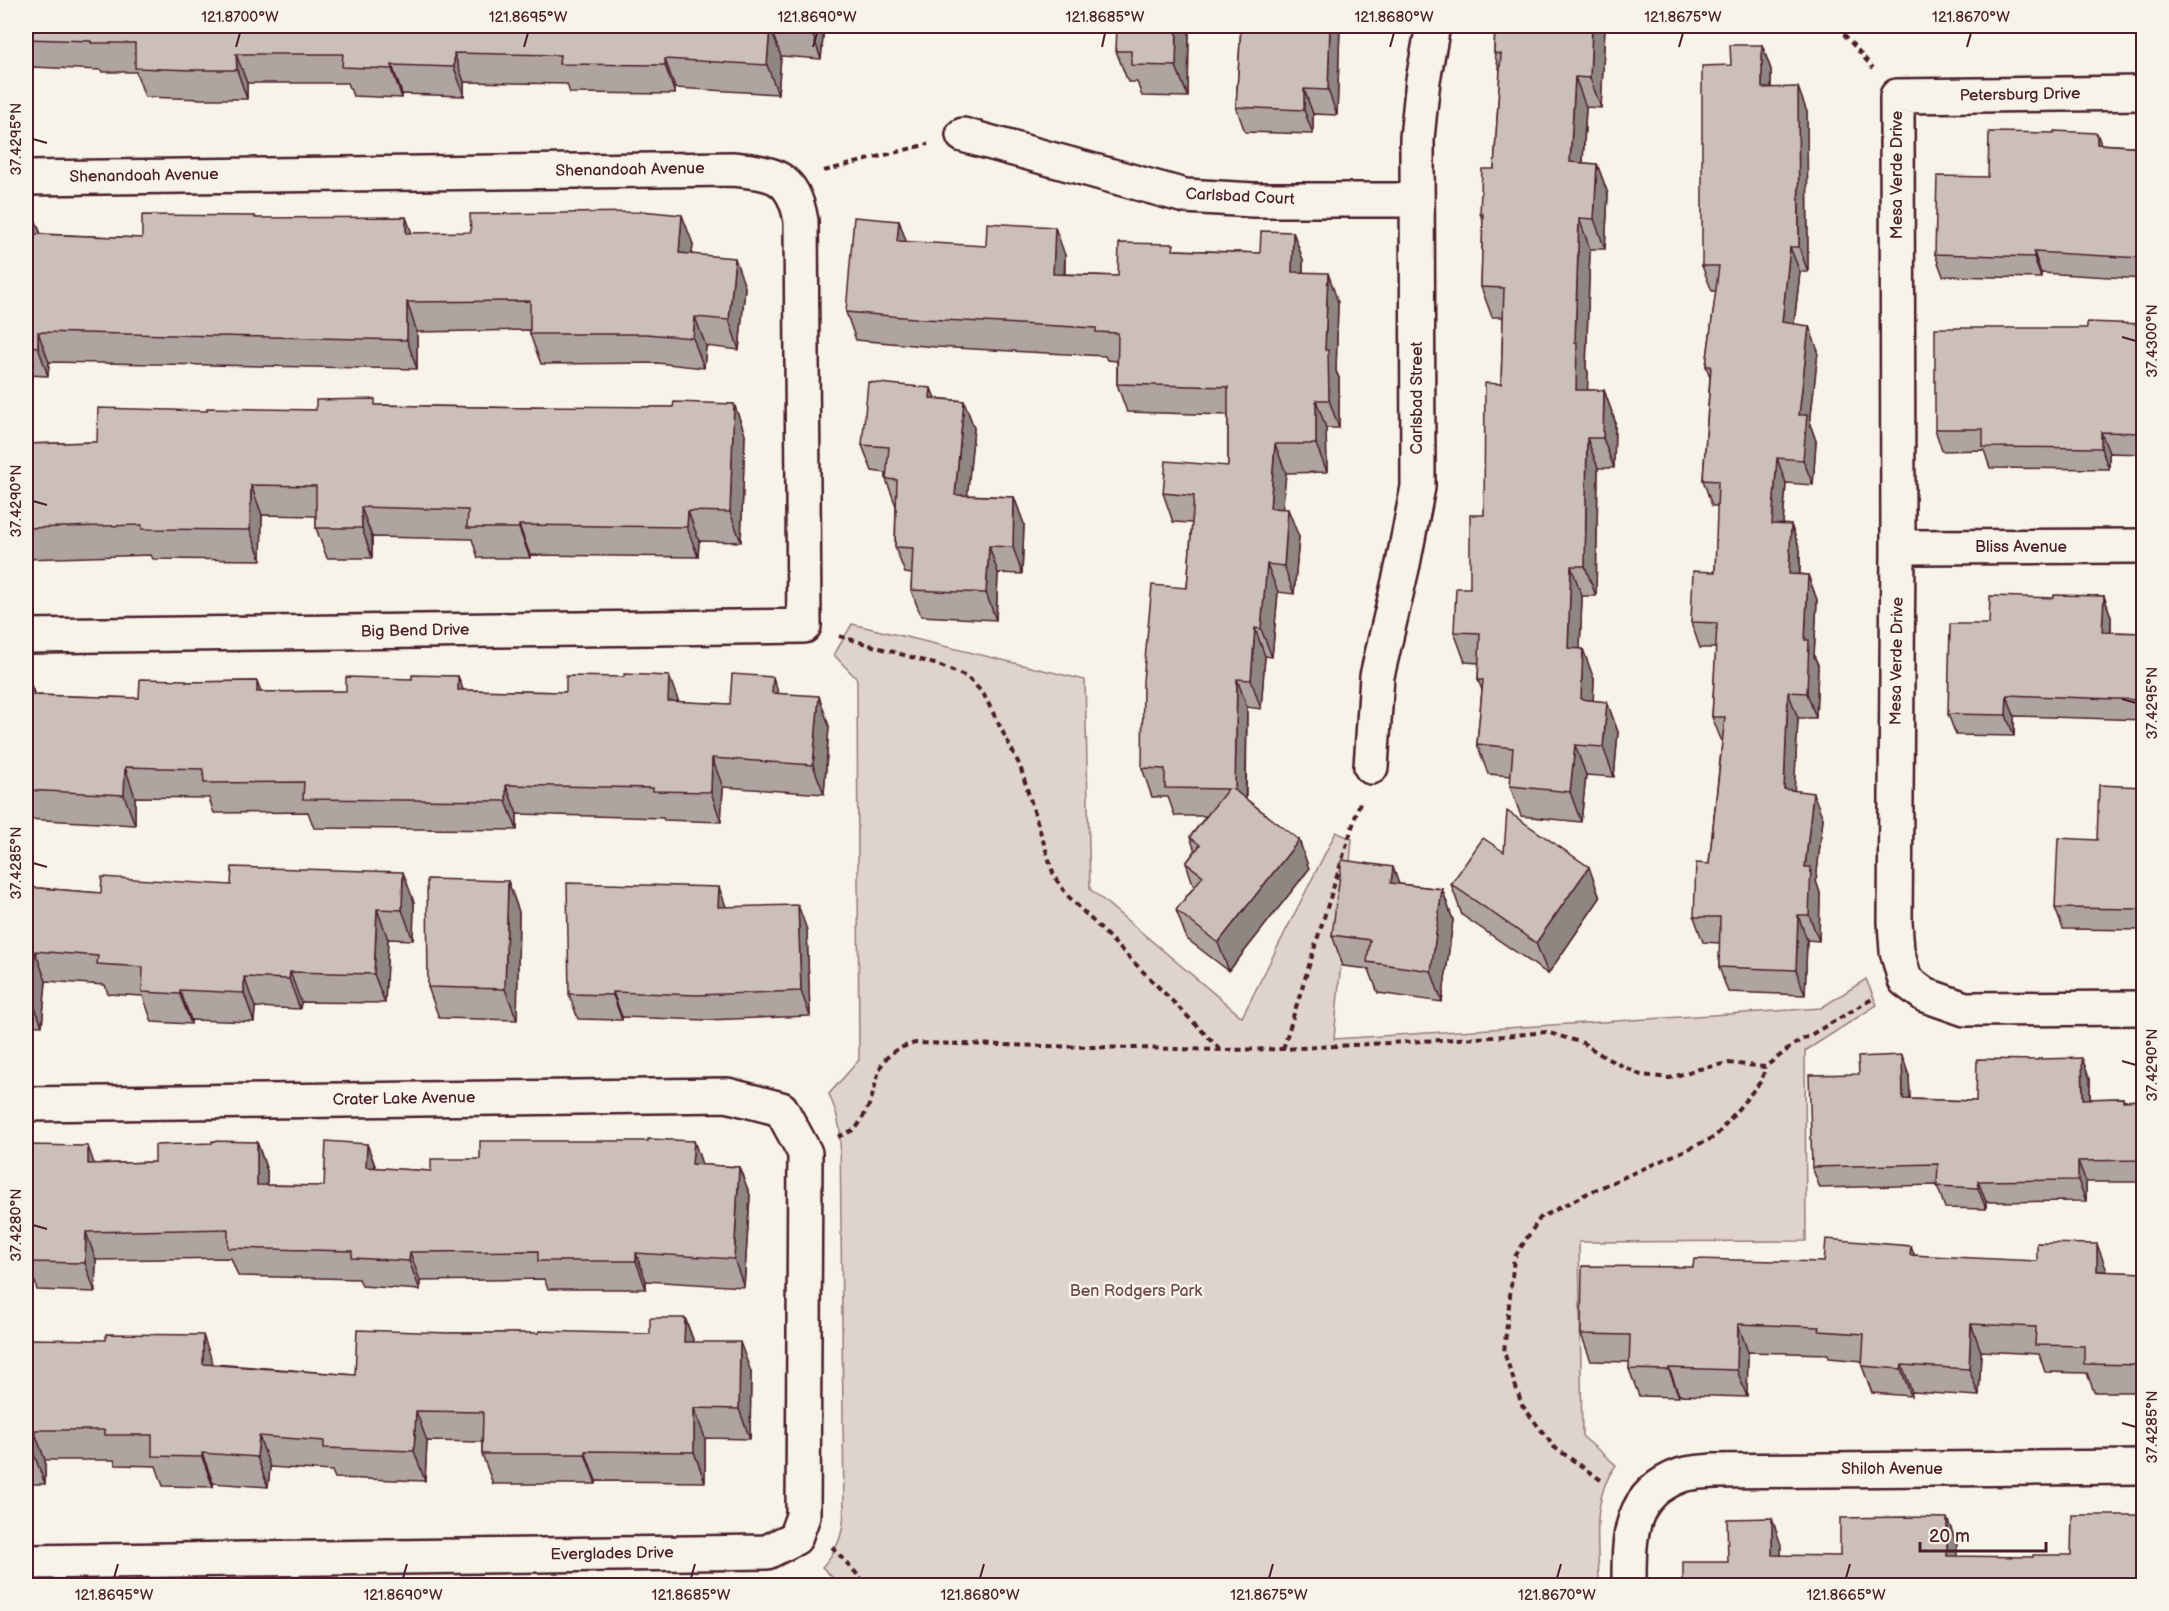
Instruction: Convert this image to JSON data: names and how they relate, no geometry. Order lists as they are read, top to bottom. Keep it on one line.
{"streets":{"street":["Petersburg Drive","Shenandoah Avenue","Mesa Verde Drive","Carlsbad Court","Carlsbad Street","Bliss Avenue","Big Bend Drive","Crater Lake Avenue","Shiloh Avenue","Everglades Drive"]},"crossings":[["Petersburg Drive","Mesa Verde Drive"],["Mesa Verde Drive","Bliss Avenue"],["Carlsbad Court","Carlsbad Street"],["Crater Lake Avenue","Everglades Drive"]],"parks":["Ben Rodgers Park"],"scale_bar":"20 m","coordinates":["121.8700°W","121.8695°W","121.8690°W","121.8685°W","121.8680°W","121.8675°W","121.8670°W","37.4295°N","37.4300°N","37.4290°N","37.4285°N","37.4280°N","121.8665°W"]}
